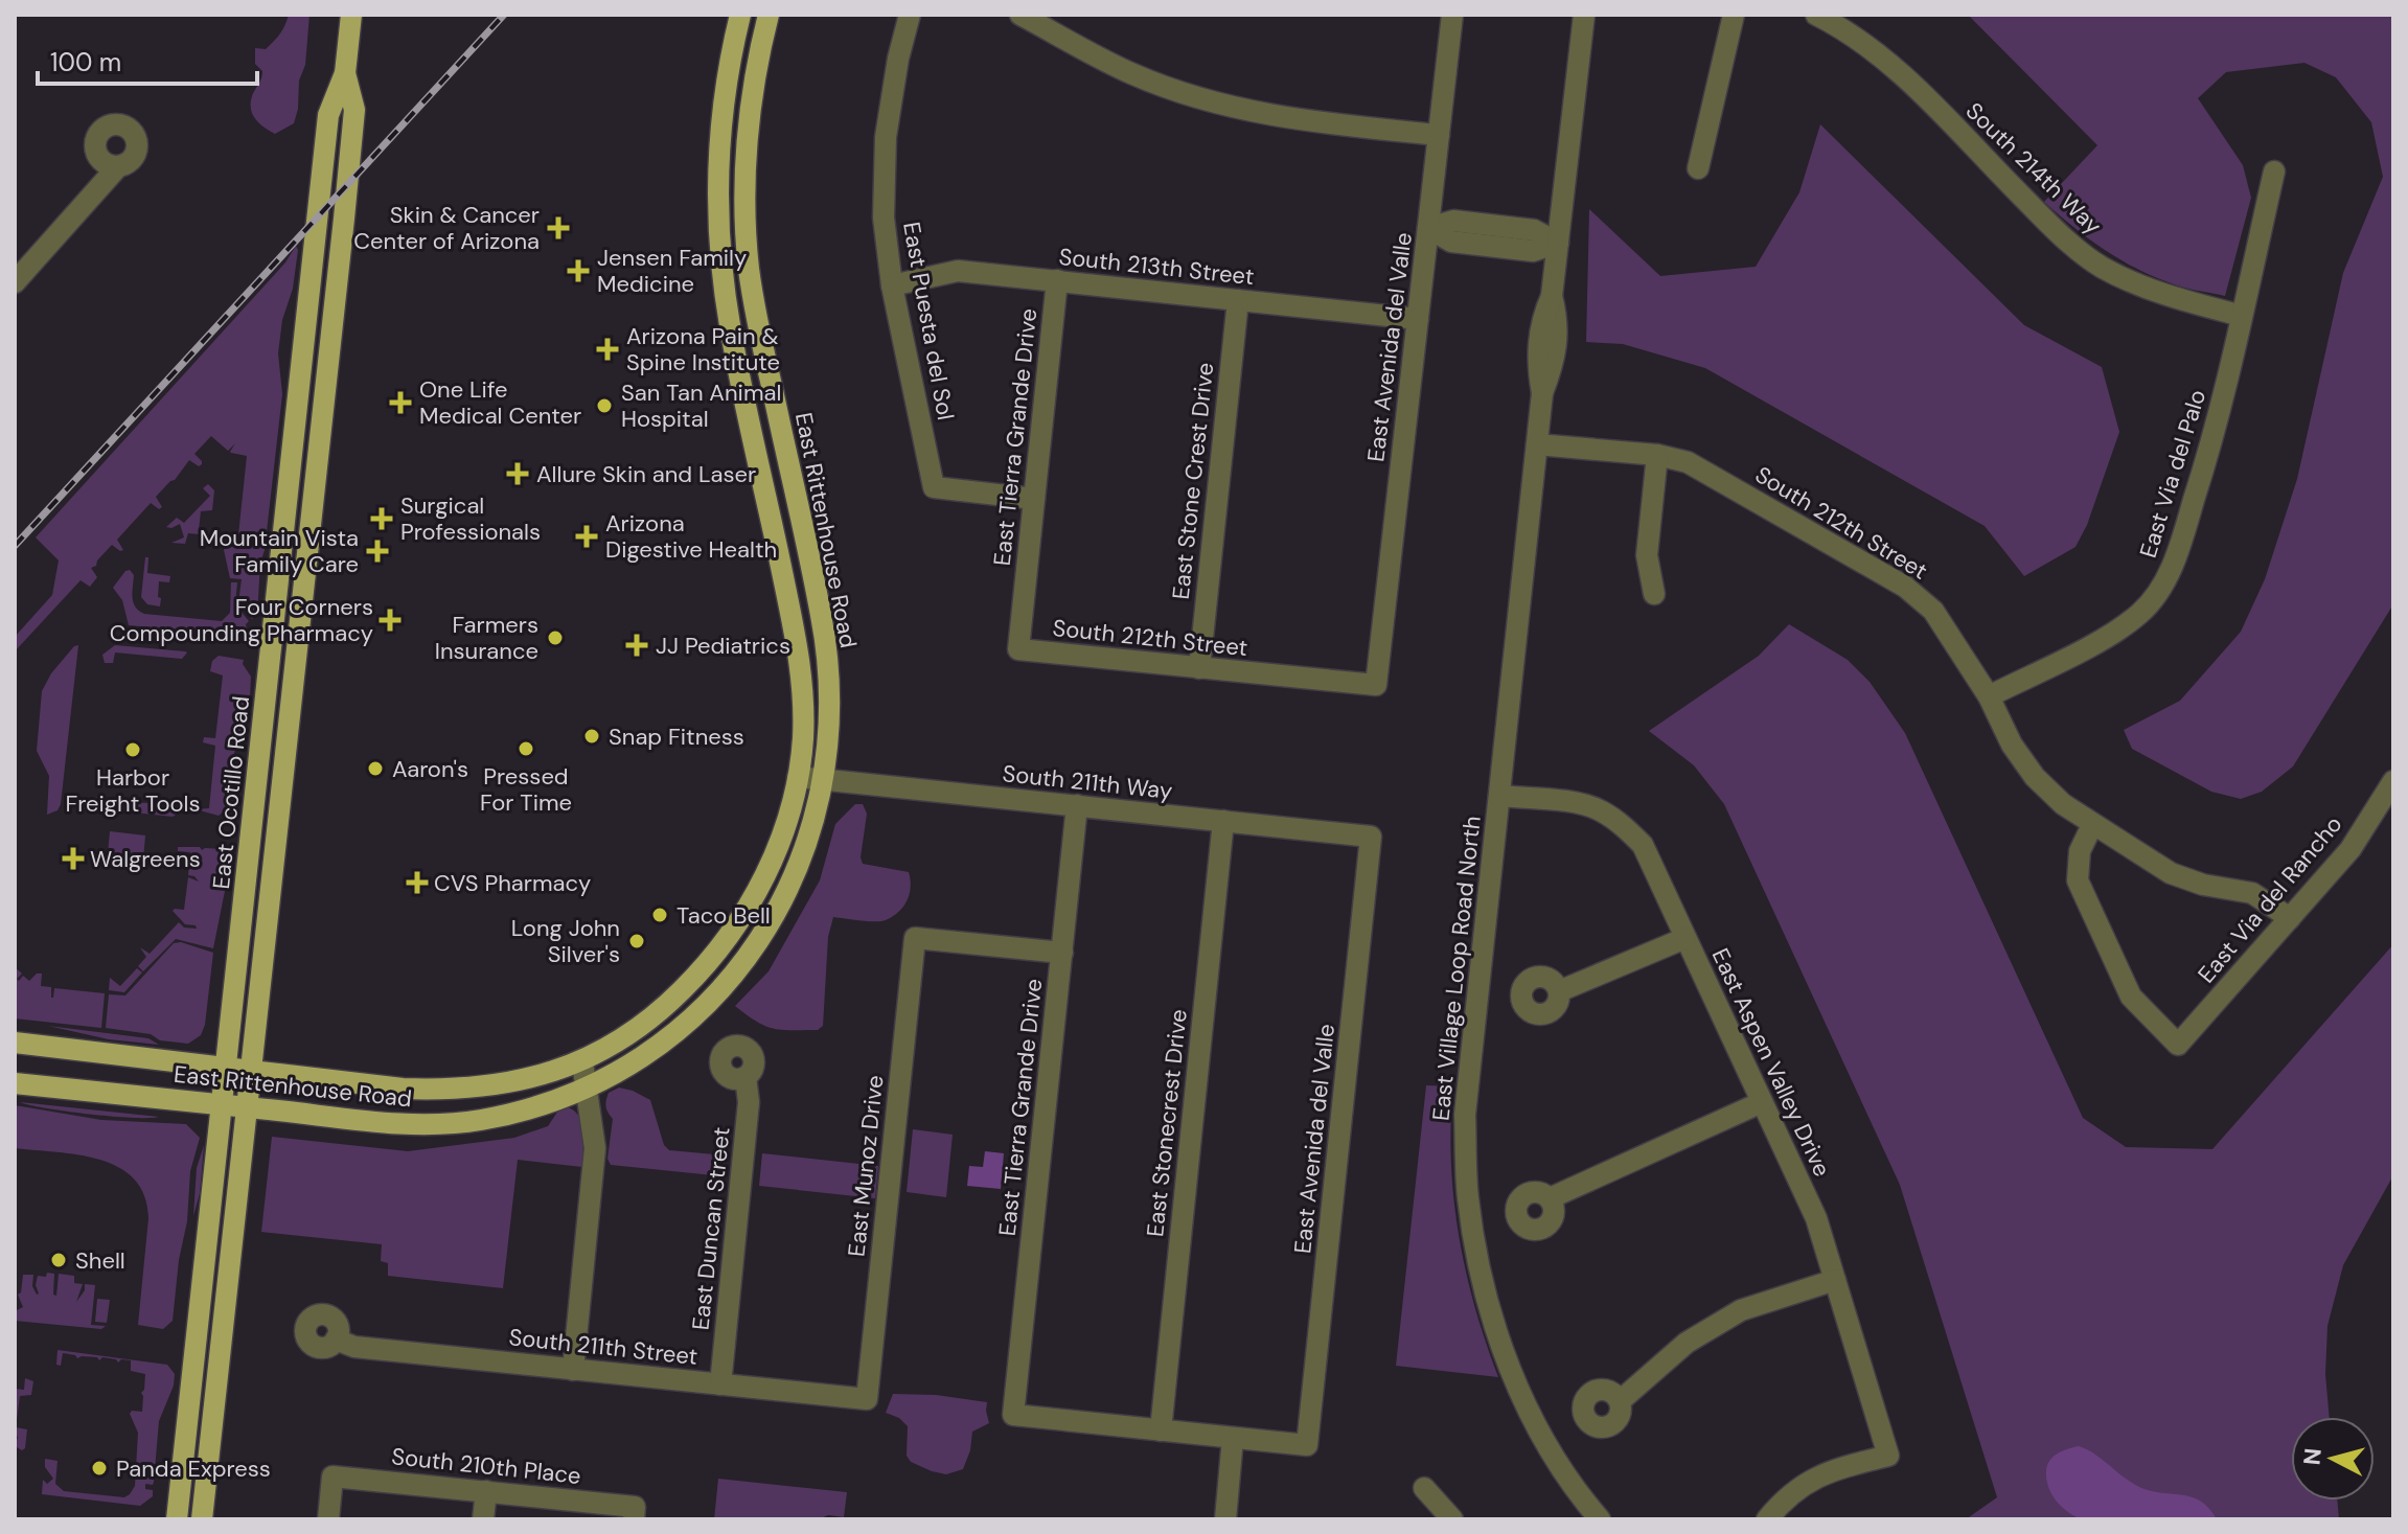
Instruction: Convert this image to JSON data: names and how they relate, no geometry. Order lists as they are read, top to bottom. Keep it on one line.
{"streets":{"main road":["East Rittenhouse Road","East Ocotillo Road"],"street":["South 214th Way","South 213th Street","East Puesta del Sol","East Avenida del Valle","East Tierra Grande Drive","East Via del Palo","East Stone Crest Drive","South 212th Street","South 211th Way","East Via del Rancho","East Village Loop Road North","East Aspen Valley Drive","East Stonecrest Drive","East Munoz Drive","East Duncan Street","South 211th Street","South 210th Place"]},"crossings":[["South 214th Way","East Via del Palo"],["South 213th Street","East Puesta del Sol"],["South 213th Street","East Avenida del Valle"],["South 213th Street","East Tierra Grande Drive"],["South 213th Street","East Stone Crest Drive"],["East Puesta del Sol","East Tierra Grande Drive"],["East Avenida del Valle","South 212th Street"],["East Avenida del Valle","South 211th Way"],["East Tierra Grande Drive","South 212th Street"],["East Tierra Grande Drive","South 211th Way"],["East Tierra Grande Drive","East Stonecrest Drive"],["East Tierra Grande Drive","East Munoz Drive"],["East Via del Palo","South 212th Street"],["East Stone Crest Drive","South 212th Street"],["South 212th Street","East Via del Rancho"],["South 212th Street","East Village Loop Road North"],["East Rittenhouse Road","South 211th Way"],["East Rittenhouse Road","East Ocotillo Road"],["South 211th Way","East Stonecrest Drive"],["East Village Loop Road North","East Aspen Valley Drive"],["East Munoz Drive","South 211th Street"],["East Duncan Street","South 211th Street"]],"places":{"health":["Skin & Cancer Center of Arizona","Jensen Family Medicine","Arizona Pain & Spine Institute","One Life Medical Center","Allure Skin and Laser","Surgical Professionals","Arizona Digestive Health","Mountain Vista Family Care","Four Corners Compounding Pharmacy","JJ Pediatrics","Walgreens","CVS Pharmacy"],"other":["San Tan Animal Hospital","Farmers Insurance","Snap Fitness","Pressed For Time","Harbor Freight Tools","Aaron's","Taco Bell","Long John Silver's","Shell","Panda Express"]},"scale_bar":"100 m","north":"left"}
